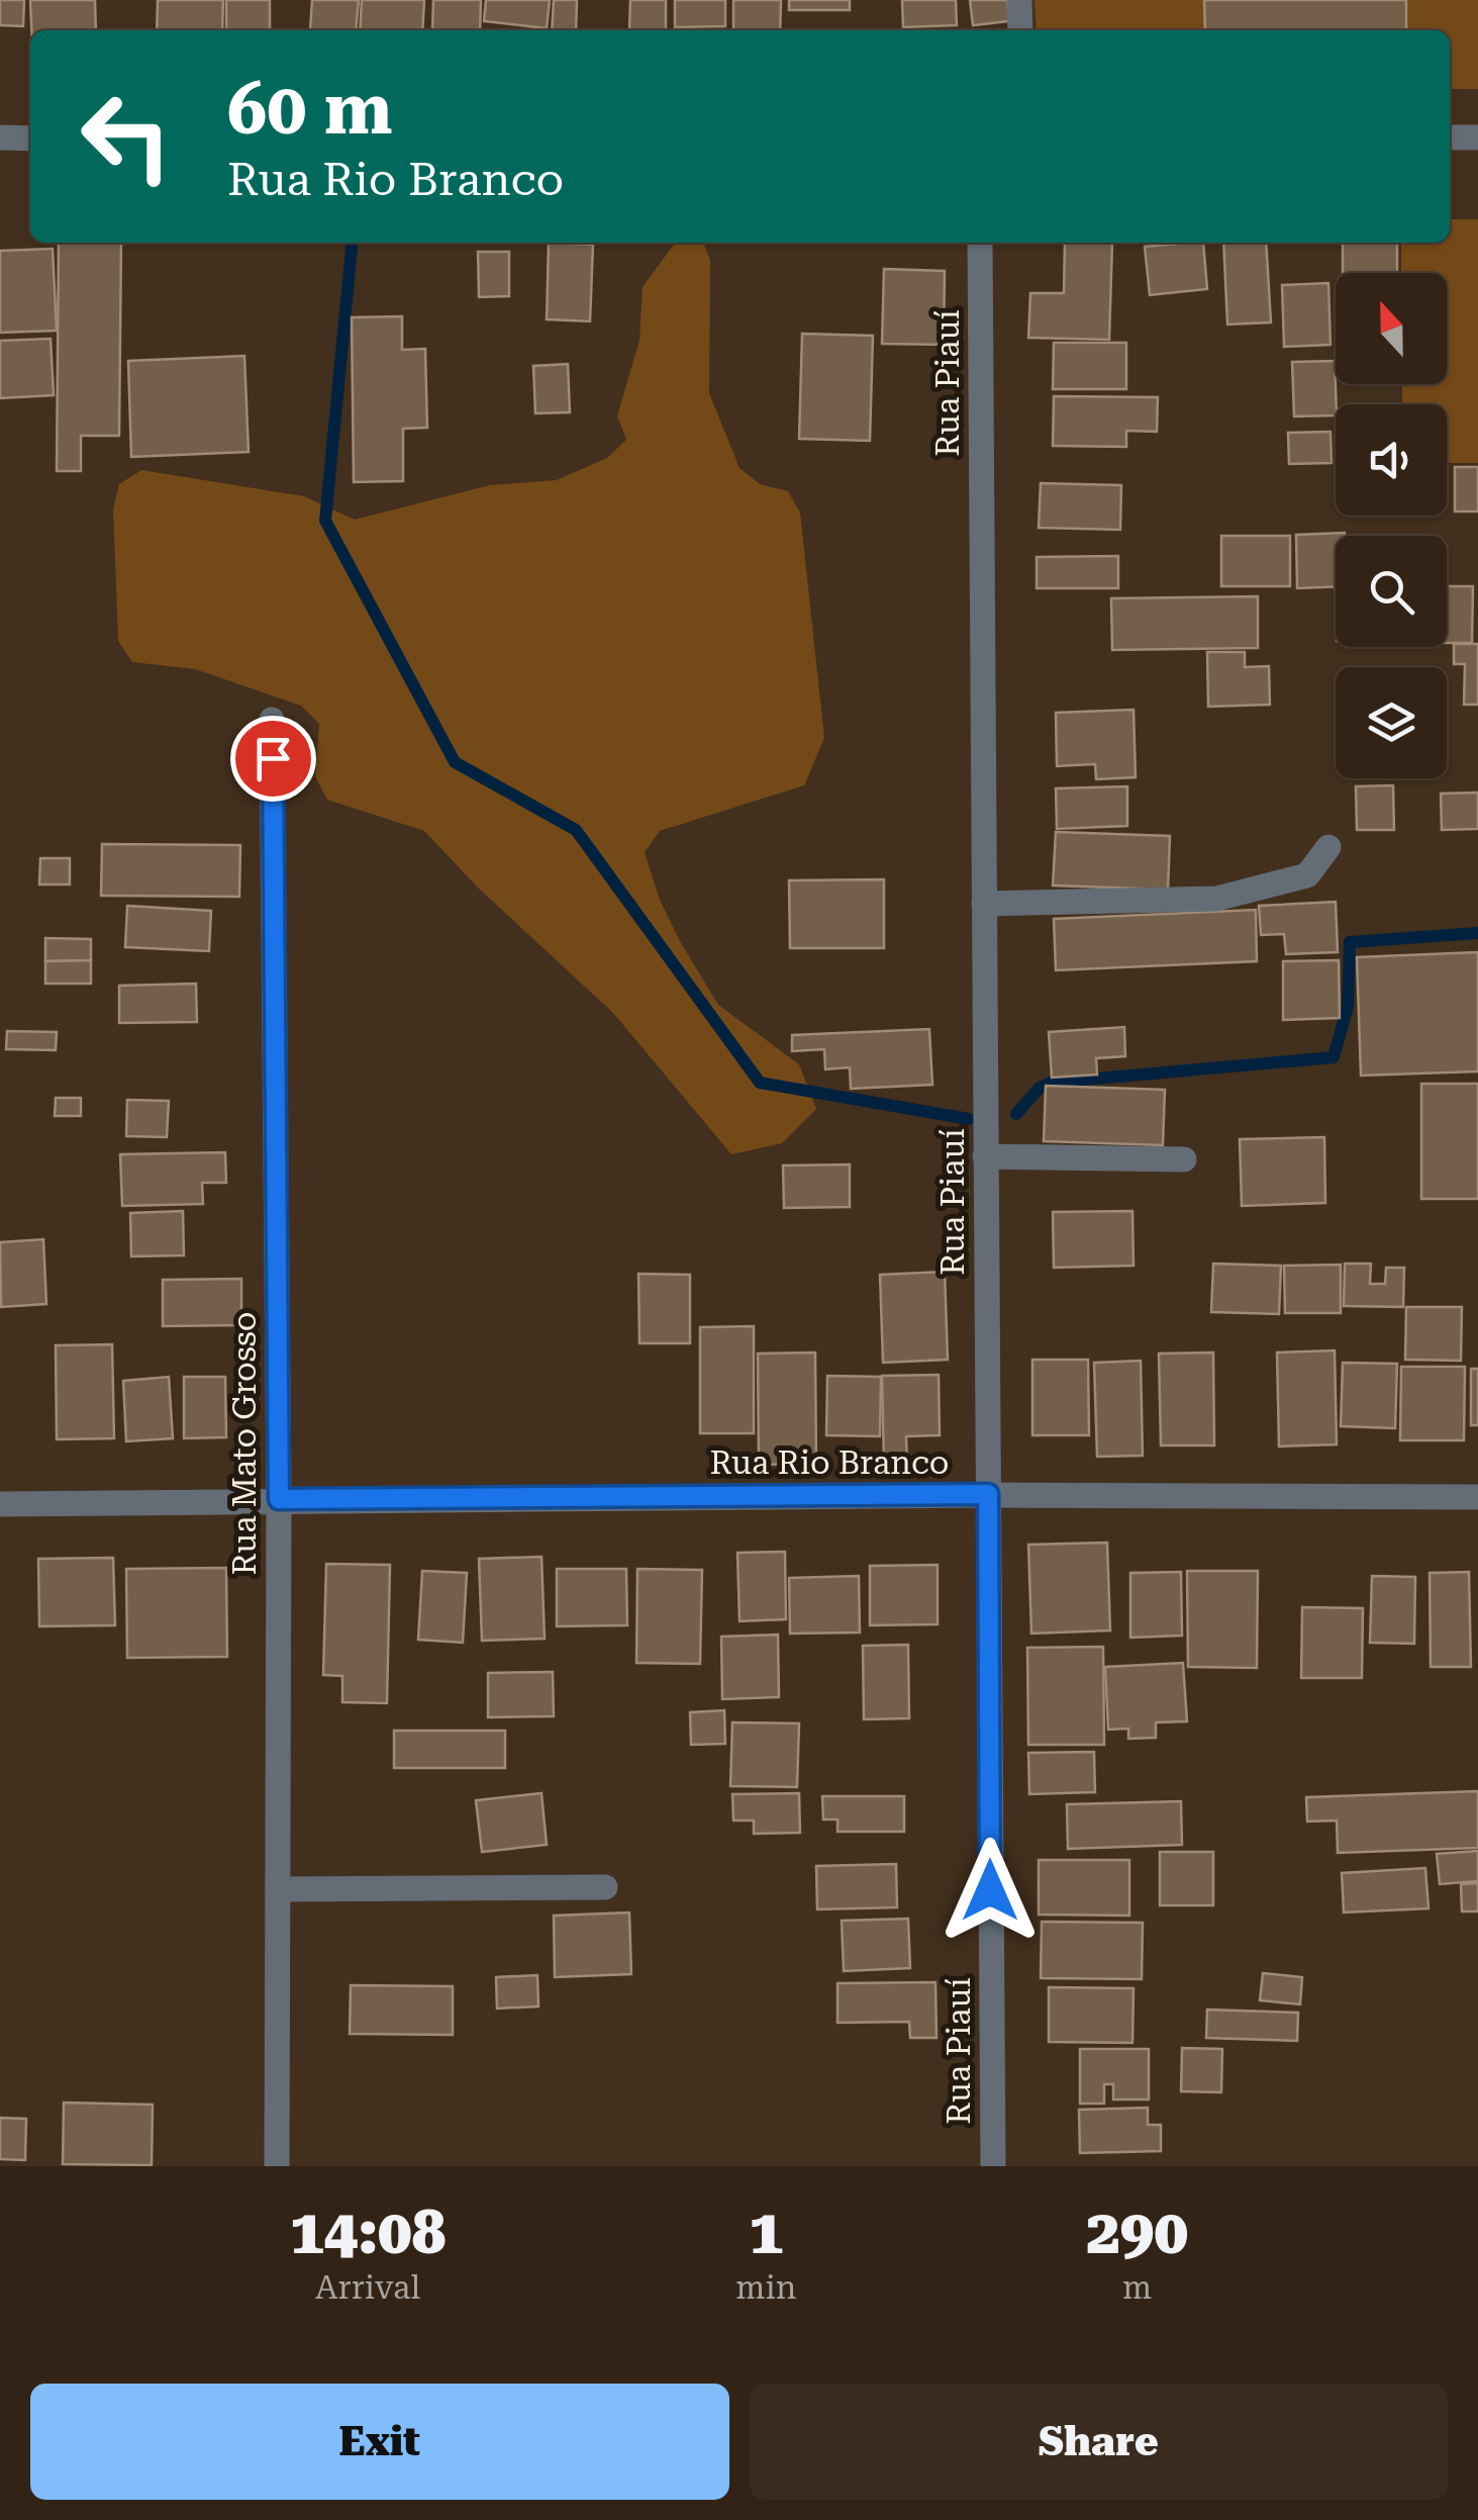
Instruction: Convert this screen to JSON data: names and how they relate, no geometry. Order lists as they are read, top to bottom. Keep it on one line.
{"streets":{"street":["Rua Piauí","Rua Mato Grosso","Rua Rio Branco"]},"crossings":[["Rua Piauí","Rua Rio Branco"],["Rua Mato Grosso","Rua Rio Branco"]],"north":"top","page":{"turn":["60 m","Rua Rio Branco"],"eta":["14:08","Arrival","1","min","290","m"],"buttons":["Exit","Share"]}}
